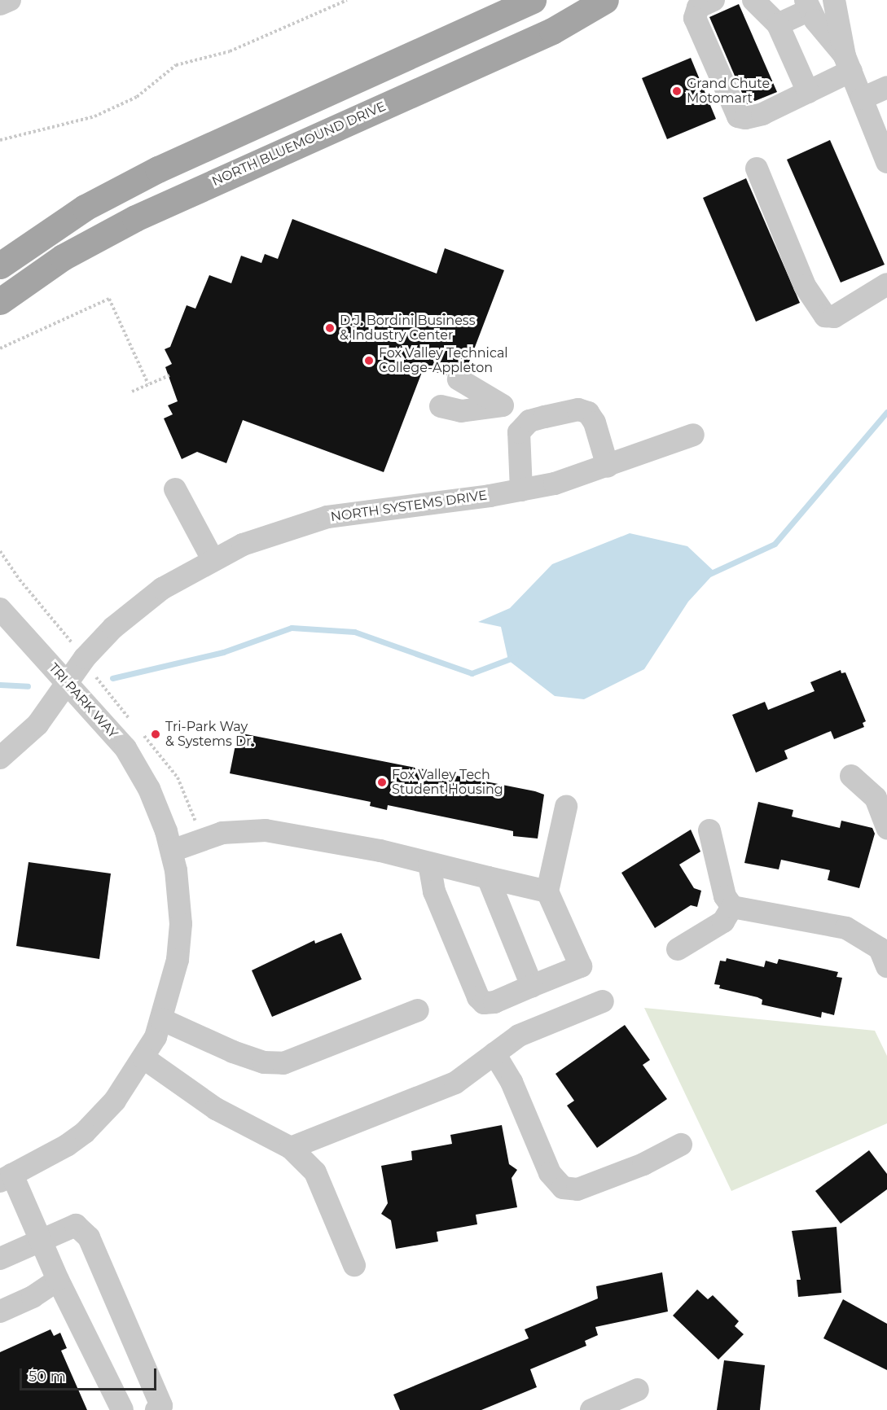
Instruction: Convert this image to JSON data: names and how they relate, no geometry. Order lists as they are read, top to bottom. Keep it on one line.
{"streets":{"main road":["NORTH BLUEMOUND DRIVE"],"street":["NORTH SYSTEMS DRIVE","TRI PARK WAY"]},"crossings":[["NORTH SYSTEMS DRIVE","TRI PARK WAY"]],"places":["Grand Chute Motomart","D.J. Bordini Business & Industry Center","Fox Valley Technical College-Appleton","Tri-Park Way & Systems Dr.","Fox Valley Tech Student Housing"],"scale_bar":"50 m"}
